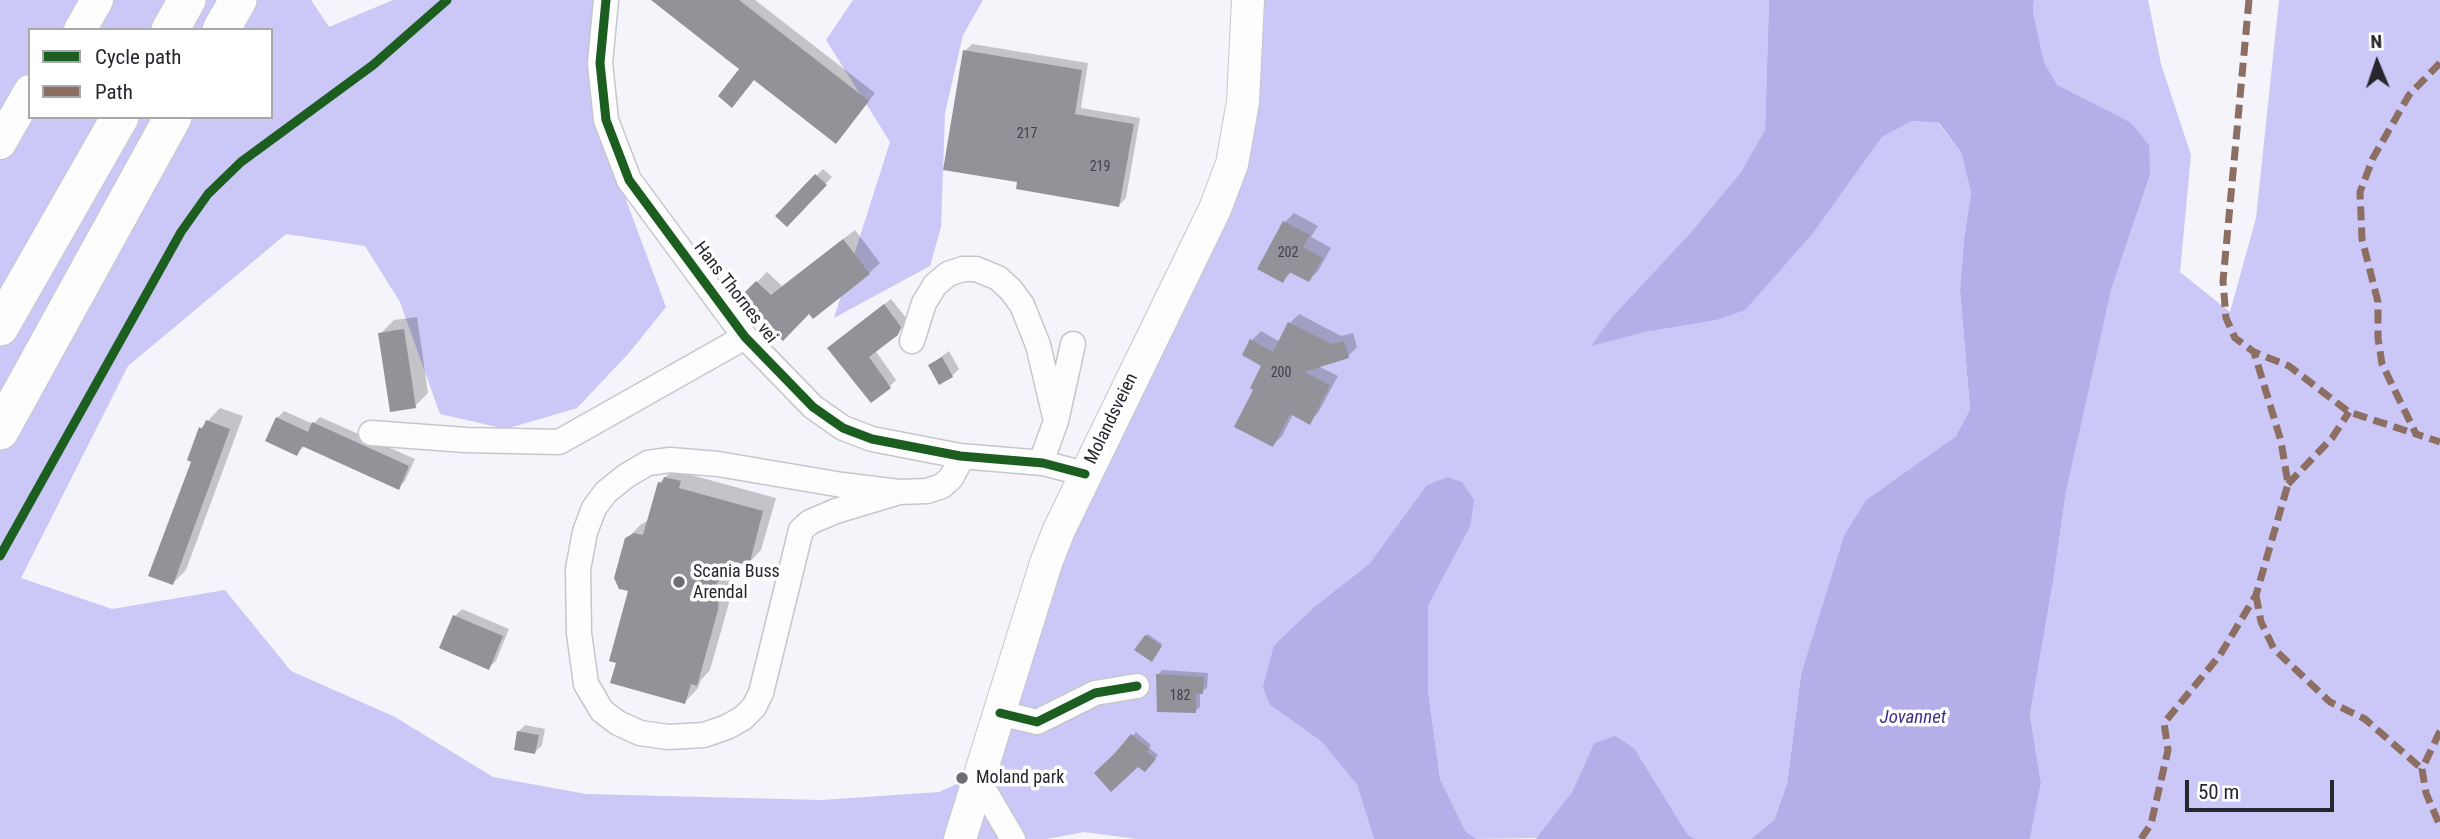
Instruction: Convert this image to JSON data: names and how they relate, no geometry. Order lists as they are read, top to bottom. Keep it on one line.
{"streets":{"main road":["Molandsveien"],"street":["Hans Thornes vei"]},"crossings":[["Hans Thornes vei","Molandsveien"]],"water":["Jovannet"],"places":["Scania Buss Arendal","Moland park"],"house_numbers":["217","219","202","200","182"],"legend":["Cycle path","Path"],"scale_bar":"50 m","north":"top"}
